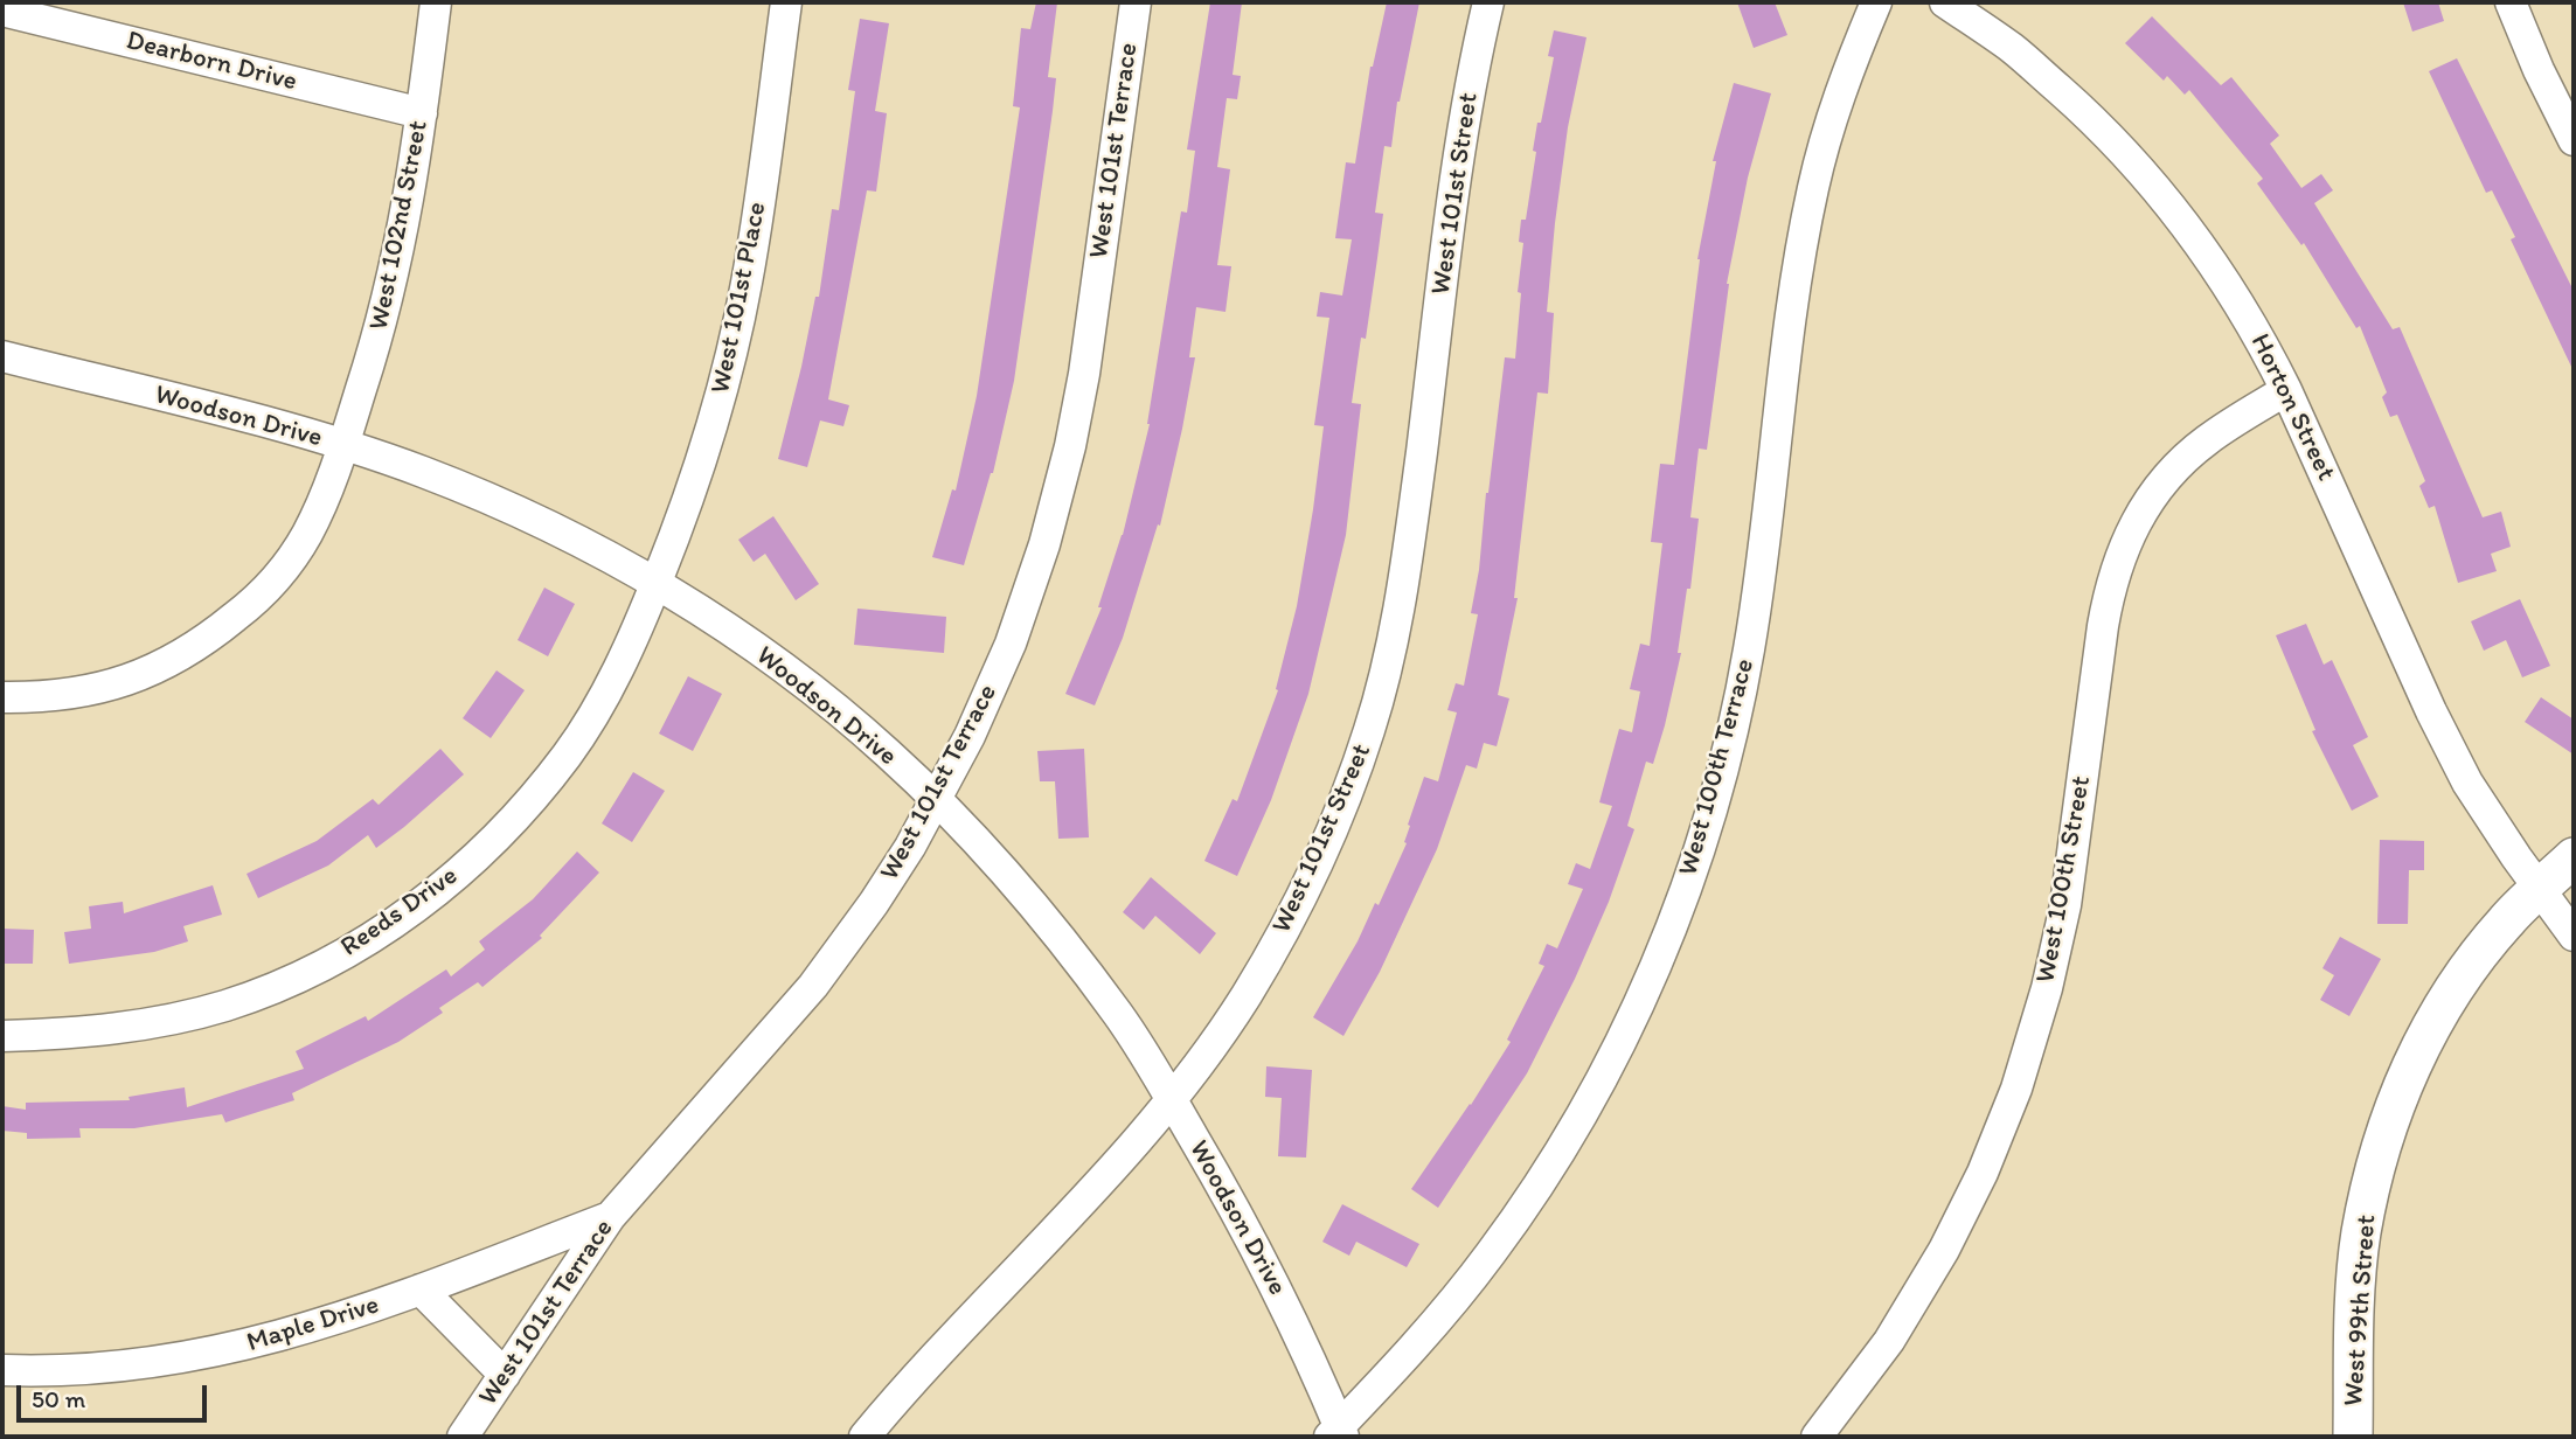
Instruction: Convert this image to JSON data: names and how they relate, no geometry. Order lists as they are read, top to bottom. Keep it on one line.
{"streets":{"street":["Dearborn Drive","West 101st Terrace","West 101st Street","West 102nd Street","West 101st Place","Horton Street","Woodson Drive","West 100th Terrace","West 100th Street","Reeds Drive","West 99th Street","Maple Drive"]},"crossings":[["Dearborn Drive","West 102nd Street"],["West 101st Terrace","Woodson Drive"],["West 101st Terrace","Maple Drive"],["West 101st Street","Woodson Drive"],["West 102nd Street","Woodson Drive"],["West 101st Place","Woodson Drive"],["West 101st Place","Reeds Drive"],["Horton Street","West 100th Street"],["Horton Street","West 99th Street"],["Woodson Drive","West 100th Terrace"],["Woodson Drive","Reeds Drive"]],"scale_bar":"50 m"}
